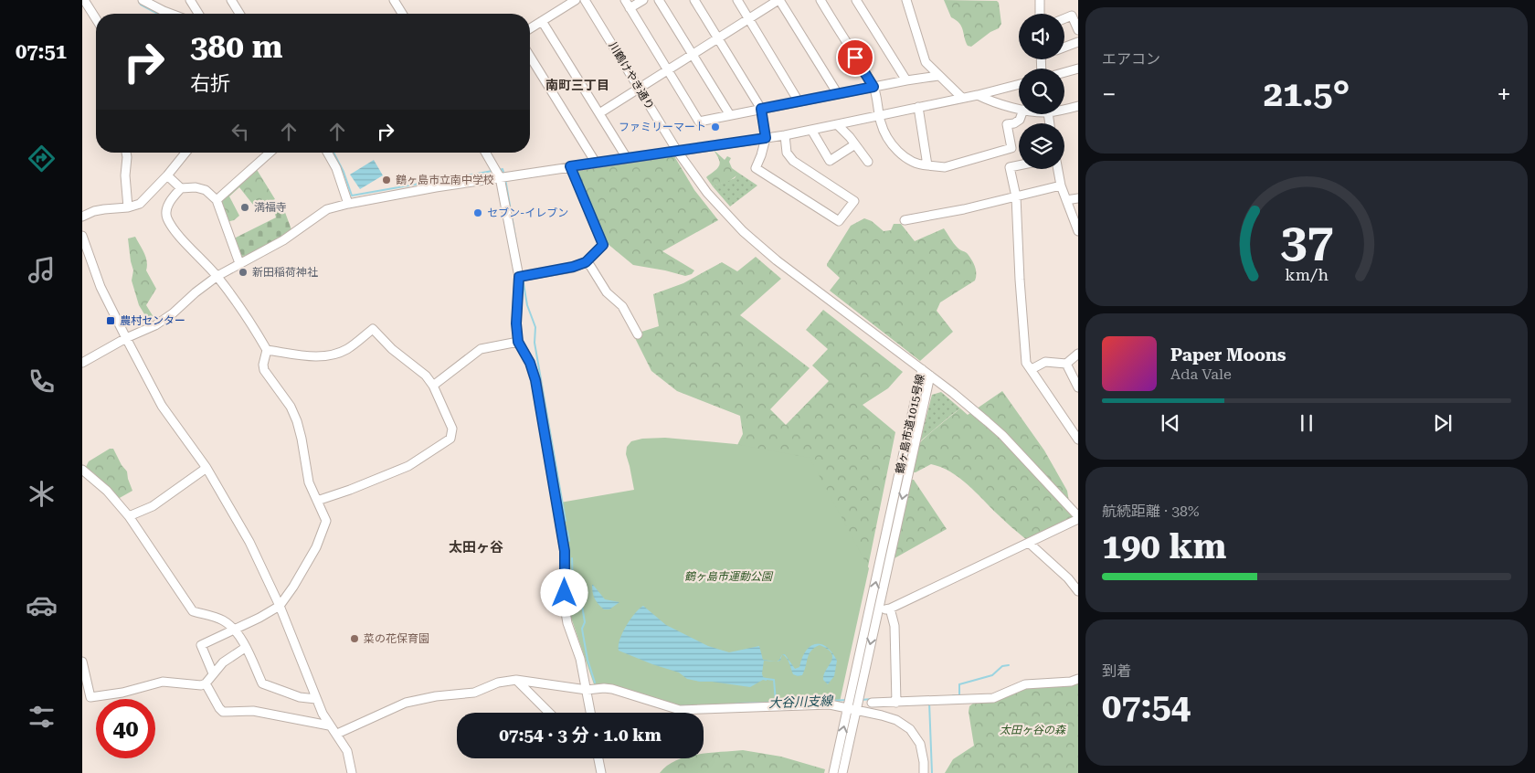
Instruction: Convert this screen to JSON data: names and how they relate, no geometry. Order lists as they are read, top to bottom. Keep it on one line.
{"streets":{"street":["川鶴けやき通り","鶴ヶ島市道1015号線"]},"crossings":[["川鶴けやき通り","鶴ヶ島市道1015号線"]],"districts":["南町三丁目","太田ヶ谷"],"water":["大谷川支線"],"parks":["鶴ヶ島市運動公園","太田ヶ谷の森"],"places":{"other":["ファミリーマート","鶴ヶ島市立南中学校","満福寺","セブン-イレブン","新田稲荷神社","菜の花保育園"],"transit":["農村センター"]},"page":{"tabs":"07:51","tile":["エアコン",["航続距離 · 38%","190 km"],["到着","07:54"]],"turn":["380 m","右折"],"heat":["−","21.5°","+"],"song":["Paper Moons","Ada Vale"],"limit":"40","trip":"07:54 · 3 分 · 1.0 km","gauge":["37","km/h"]}}
